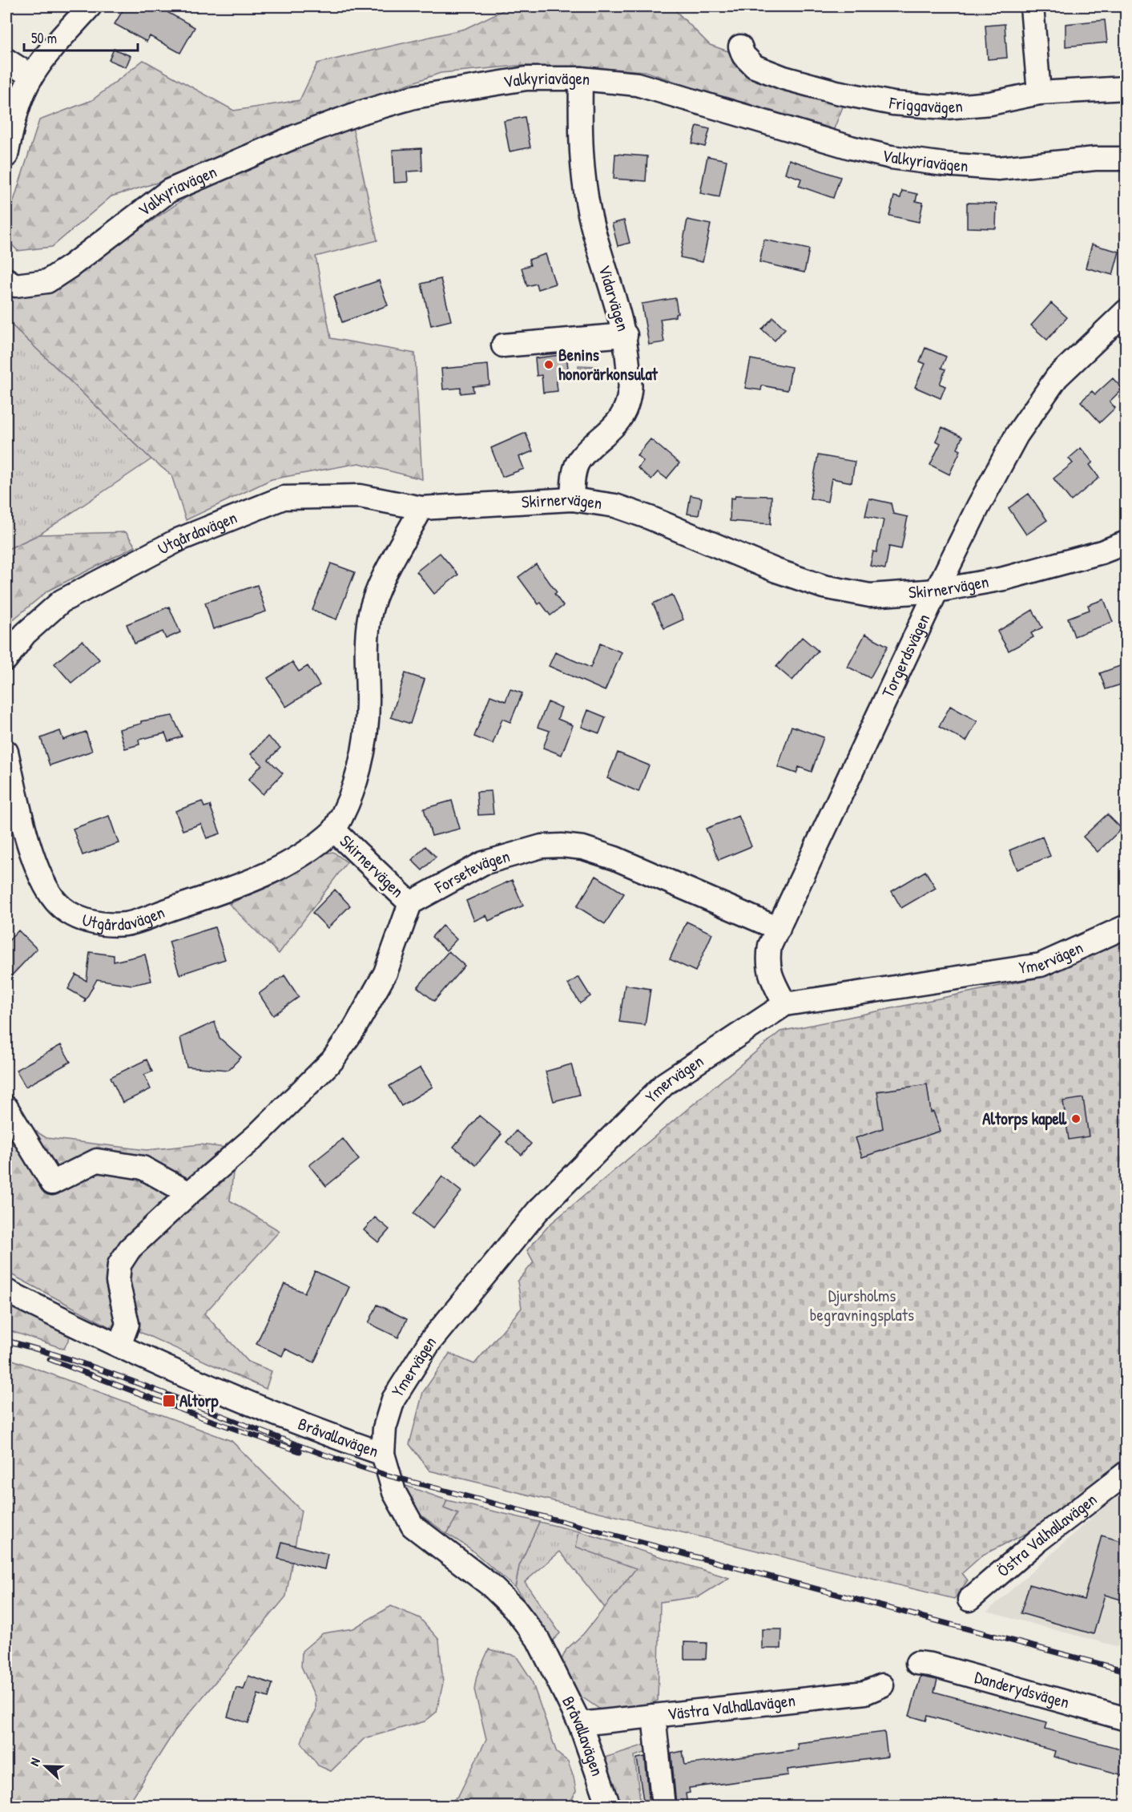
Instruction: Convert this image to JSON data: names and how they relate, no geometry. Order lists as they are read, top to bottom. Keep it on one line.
{"streets":{"street":["Valkyriavägen","Friggavägen","Vidarvägen","Skirnervägen","Utgårdavägen","Torgerdsvägen","Forsetevägen","Ymervägen","Bråvallavägen","Östra Valhallavägen","Danderydsvägen","Västra Valhallavägen"]},"crossings":[["Valkyriavägen","Vidarvägen"],["Vidarvägen","Skirnervägen"],["Skirnervägen","Utgårdavägen"],["Skirnervägen","Torgerdsvägen"],["Skirnervägen","Forsetevägen"],["Torgerdsvägen","Forsetevägen"],["Torgerdsvägen","Ymervägen"],["Ymervägen","Bråvallavägen"],["Bråvallavägen","Västra Valhallavägen"]],"parks":["Djursholms begravningsplats"],"places":{"other":["Benins honorärkonsulat","Altorps kapell"],"transit":["Altorp"]},"scale_bar":"50 m","north":"left"}
